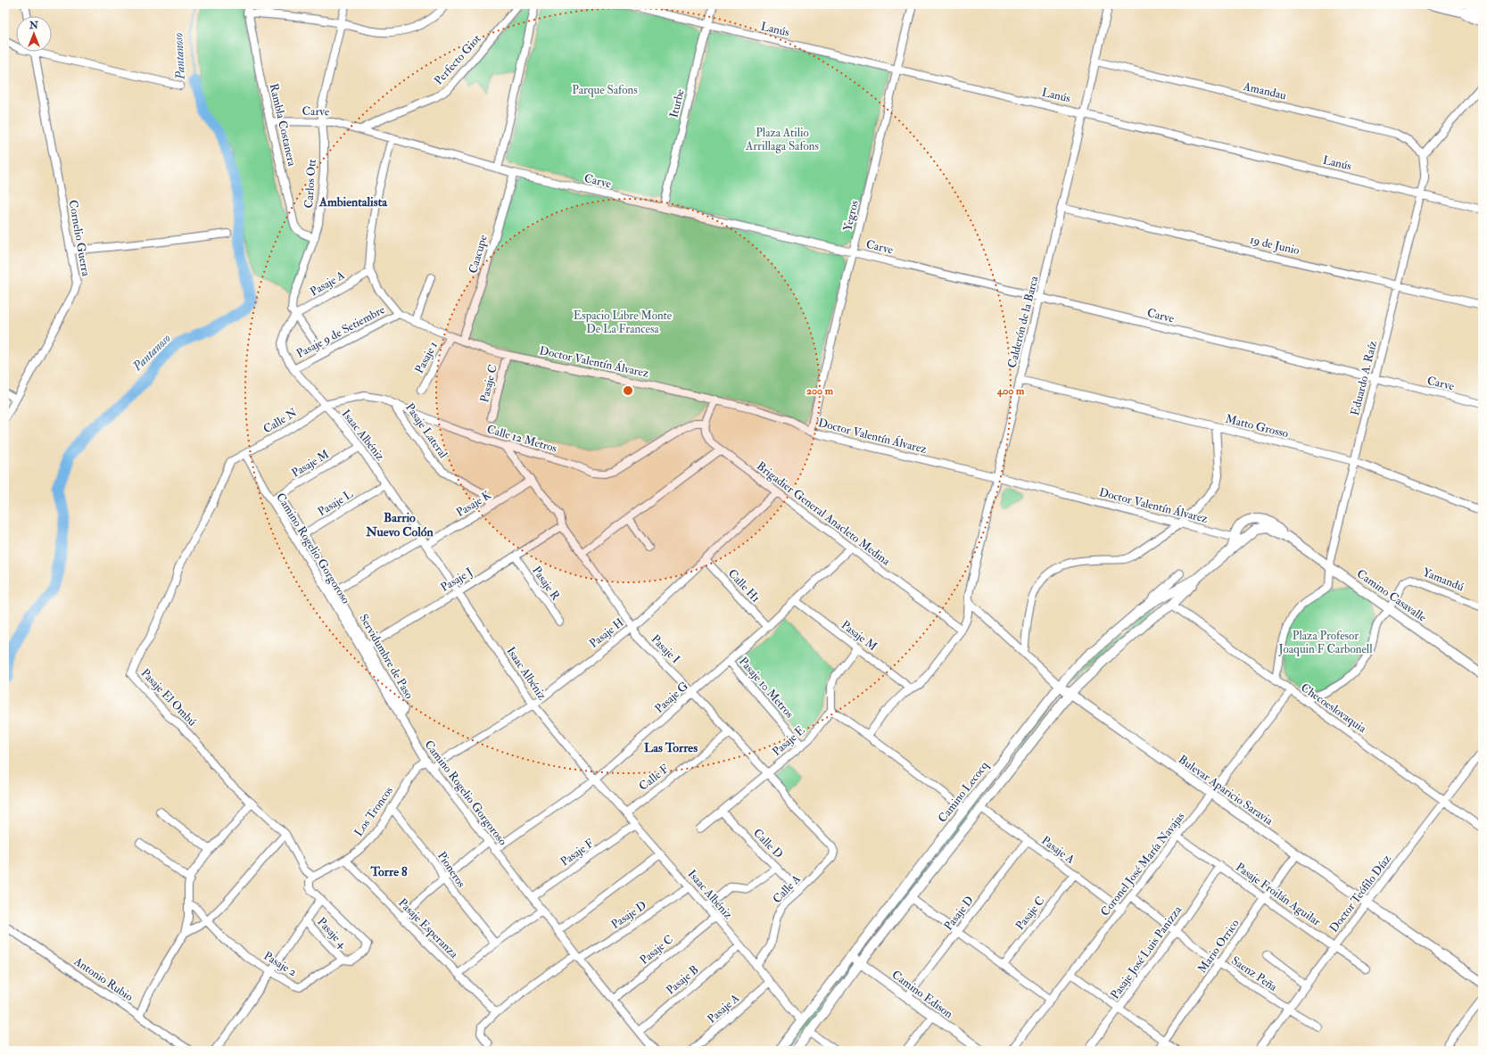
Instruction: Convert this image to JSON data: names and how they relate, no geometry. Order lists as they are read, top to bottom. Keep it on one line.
{"streets":{"street":["Lanús","Perfecto Giot","Amandau","Iturbe","Carve","Rambla Costanera","Carlos Ott","Yegros","Cornelio Guerra","19 de Junio","Caacupe","Pasaje A","Calderón de la Barca","Pasaje 9 de Setiembre","Pasaje 1","Doctor Valentín Álvarez","Eduardo A. Raíz","Pasaje C","Calle N","Matto Grosso","Pasaje Lateral","Isaac Albéniz","Calle 12 Metros","Pasaje M","Pasaje L","Pasaje K","Brigadier General Anacleto Medina","Camino Rogelio Gorgoroso","Pasaje J","Yamandú","Pasaje R","Calle H1","Camino Casavalle","Pasaje H","Pasaje I","Pasaje 10 Metros","Pasaje El Ombú","Pasaje G","Checoeslovaquia","Pasaje E","Calle F","Bulevar Aparicio Saravia","Camino Lecocq","Los Troncos","Calle D","Pasaje F","Coronel José María Navajas","Pioneros","Calle A","Doctor Teófilo Díaz","Pasaje Froilán Aguilar","Pasaje D","Pasaje Esperanza","Pasaje 4","Mario Orrico","Pasaje José Luis Panizza","Pasaje 2","Saenz Peña","Antonio Rubio","Pasaje B","Camino Edison"]},"crossings":[["Lanús","Iturbe"],["Lanús","Yegros"],["Lanús","Calderón de la Barca"],["Lanús","Eduardo A. Raíz"],["Perfecto Giot","Carve"],["Amandau","Calderón de la Barca"],["Amandau","Eduardo A. Raíz"],["Iturbe","Carve"],["Carve","Rambla Costanera"],["Carve","Carlos Ott"],["Carve","Yegros"],["Carve","Caacupe"],["Carve","Calderón de la Barca"],["Carve","Eduardo A. Raíz"],["Rambla Costanera","Carlos Ott"],["Carlos Ott","Pasaje A"],["Carlos Ott","Pasaje 9 de Setiembre"],["Carlos Ott","Isaac Albéniz"],["Yegros","Doctor Valentín Álvarez"],["19 de Junio","Calderón de la Barca"],["19 de Junio","Eduardo A. Raíz"],["Caacupe","Doctor Valentín Álvarez"],["Pasaje A","Pasaje C"],["Pasaje A","Isaac Albéniz"],["Pasaje A","Camino Lecocq"],["Pasaje A","Coronel José María Navajas"],["Pasaje A","Pasaje D"],["Calderón de la Barca","Doctor Valentín Álvarez"],["Calderón de la Barca","Matto Grosso"],["Calderón de la Barca","Pasaje M"],["Calderón de la Barca","Brigadier General Anacleto Medina"],["Calderón de la Barca","Bulevar Aparicio Saravia"],["Pasaje 9 de Setiembre","Doctor Valentín Álvarez"],["Pasaje 9 de Setiembre","Isaac Albéniz"],["Pasaje 1","Doctor Valentín Álvarez"],["Doctor Valentín Álvarez","Pasaje C"],["Doctor Valentín Álvarez","Camino Lecocq"],["Eduardo A. Raíz","Matto Grosso"],["Eduardo A. Raíz","Camino Casavalle"],["Eduardo A. Raíz","Checoeslovaquia"],["Pasaje C","Isaac Albéniz"],["Pasaje C","Camino Rogelio Gorgoroso"],["Calle N","Isaac Albéniz"],["Calle N","Calle 12 Metros"],["Calle N","Camino Rogelio Gorgoroso"],["Calle N","Pasaje El Ombú"],["Pasaje Lateral","Calle 12 Metros"],["Pasaje Lateral","Pasaje K"],["Isaac Albéniz","Calle 12 Metros"],["Isaac Albéniz","Pasaje M"],["Isaac Albéniz","Pasaje L"],["Isaac Albéniz","Pasaje K"],["Isaac Albéniz","Pasaje J"],["Isaac Albéniz","Pasaje H"],["Isaac Albéniz","Pasaje G"],["Isaac Albéniz","Calle F"],["Isaac Albéniz","Camino Lecocq"],["Isaac Albéniz","Pasaje F"],["Isaac Albéniz","Calle A"],["Isaac Albéniz","Pasaje D"],["Isaac Albéniz","Pasaje B"],["Calle 12 Metros","Brigadier General Anacleto Medina"],["Calle 12 Metros","Pasaje I"],["Pasaje M","Camino Rogelio Gorgoroso"],["Pasaje M","Pasaje G"],["Pasaje L","Camino Rogelio Gorgoroso"],["Pasaje K","Camino Rogelio Gorgoroso"],["Pasaje K","Pasaje I"],["Brigadier General Anacleto Medina","Pasaje H"],["Brigadier General Anacleto Medina","Pasaje G"],["Camino Rogelio Gorgoroso","Pasaje J"],["Camino Rogelio Gorgoroso","Pasaje H"],["Camino Rogelio Gorgoroso","Pasaje El Ombú"],["Camino Rogelio Gorgoroso","Pasaje G"],["Camino Rogelio Gorgoroso","Los Troncos"],["Camino Rogelio Gorgoroso","Pasaje F"],["Camino Rogelio Gorgoroso","Pasaje D"],["Camino Rogelio Gorgoroso","Pasaje B"],["Pasaje J","Pasaje R"],["Pasaje J","Pasaje I"],["Yamandú","Camino Casavalle"],["Calle H1","Pasaje H"],["Calle H1","Pasaje G"],["Camino Casavalle","Camino Lecocq"],["Pasaje H","Pasaje I"],["Pasaje H","Los Troncos"],["Pasaje I","Pasaje G"],["Pasaje I","Pasaje E"],["Pasaje I","Calle F"],["Pasaje I","Calle A"],["Pasaje 10 Metros","Pasaje G"],["Pasaje 10 Metros","Pasaje E"],["Pasaje El Ombú","Los Troncos"],["Checoeslovaquia","Camino Lecocq"],["Checoeslovaquia","Coronel José María Navajas"],["Checoeslovaquia","Doctor Teófilo Díaz"],["Pasaje E","Calle D"],["Bulevar Aparicio Saravia","Camino Lecocq"],["Bulevar Aparicio Saravia","Coronel José María Navajas"],["Bulevar Aparicio Saravia","Doctor Teófilo Díaz"],["Bulevar Aparicio Saravia","Mario Orrico"],["Camino Lecocq","Camino Edison"],["Los Troncos","Pioneros"],["Los Troncos","Pasaje Esperanza"],["Calle D","Calle A"],["Coronel José María Navajas","Pasaje Froilán Aguilar"],["Coronel José María Navajas","Saenz Peña"],["Doctor Teófilo Díaz","Pasaje Froilán Aguilar"],["Doctor Teófilo Díaz","Saenz Peña"],["Pasaje Froilán Aguilar","Mario Orrico"],["Pasaje Froilán Aguilar","Pasaje José Luis Panizza"],["Pasaje D","Pasaje Esperanza"],["Pasaje D","Camino Edison"],["Pasaje 4","Pasaje 2"],["Mario Orrico","Saenz Peña"],["Pasaje José Luis Panizza","Saenz Peña"]],"districts":["Ambientalista","Barrio Nuevo Colón","Las Torres","Torre 8"],"water":["Pantanoso"],"parks":["Parque Safons","Plaza Atilio Arrillaga Safons","Espacio Libre Monte De La Francesa","Plaza Profesor Joaquin F Carbonell"],"north":"top","rings":["200 m","400 m"]}
